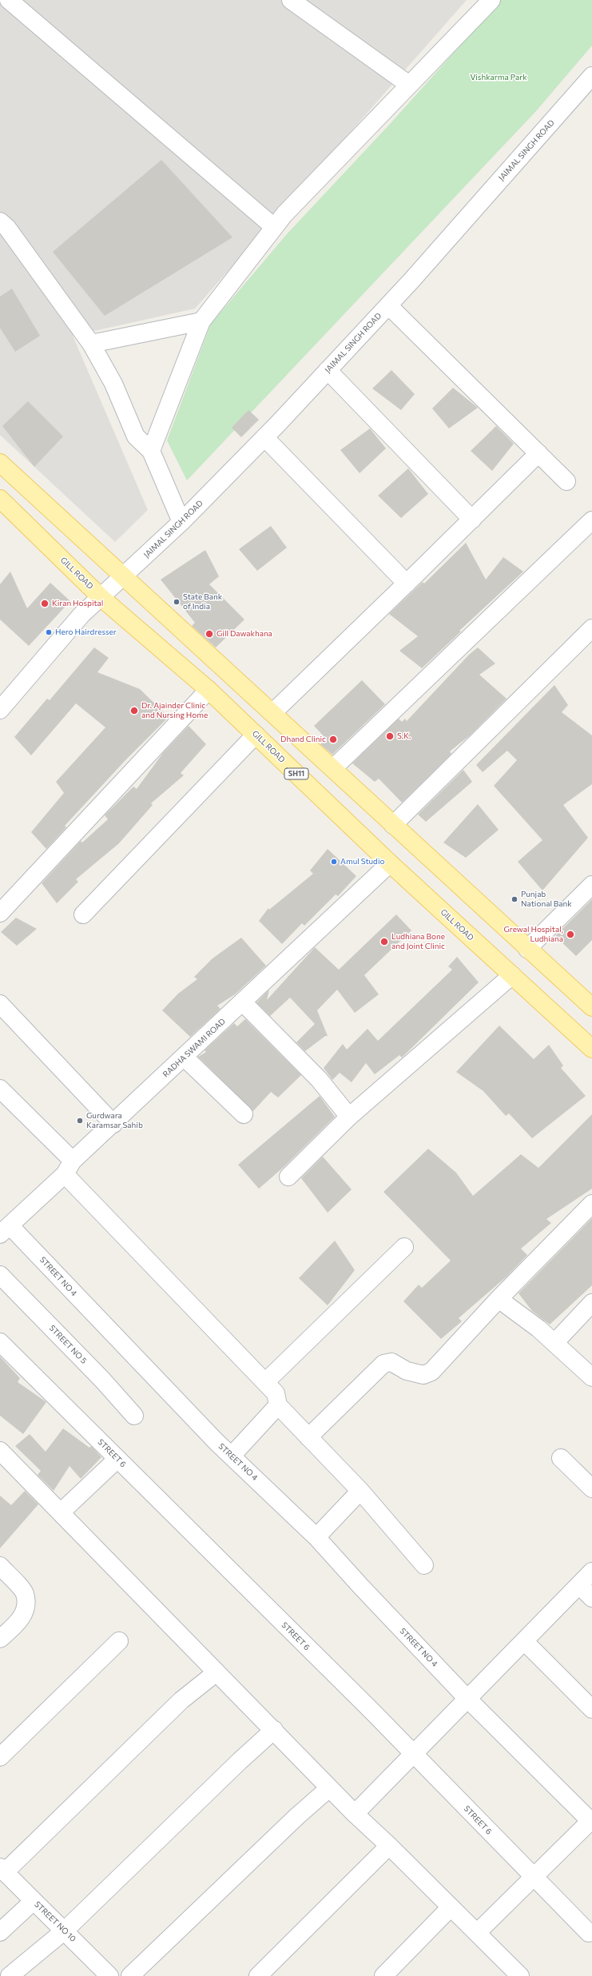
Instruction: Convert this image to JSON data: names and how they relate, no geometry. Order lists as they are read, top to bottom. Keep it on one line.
{"streets":{"main road":["GILL ROAD","SH11"],"street":["JAIMAL SINGH ROAD","RADHA SWAMI ROAD","STREET NO 4","STREET NO 5","STREET 6","STREET NO 10"]},"crossings":[["JAIMAL SINGH ROAD","GILL ROAD"],["GILL ROAD","RADHA SWAMI ROAD"],["RADHA SWAMI ROAD","STREET NO 4"]],"parks":["Vishkarma Park"],"places":["State Bank of India","Kiran Hospital","Hero Hairdresser","Gill Dawakhana","Dr. Ajainder Clinic and Nursing Home","S.K.","Dhand Clinic","Amul Studio","Punjab National Bank","Grewal Hospital, Ludhiana","Ludhiana Bone and Joint Clinic","Gurdwara Karamsar Sahib"]}
